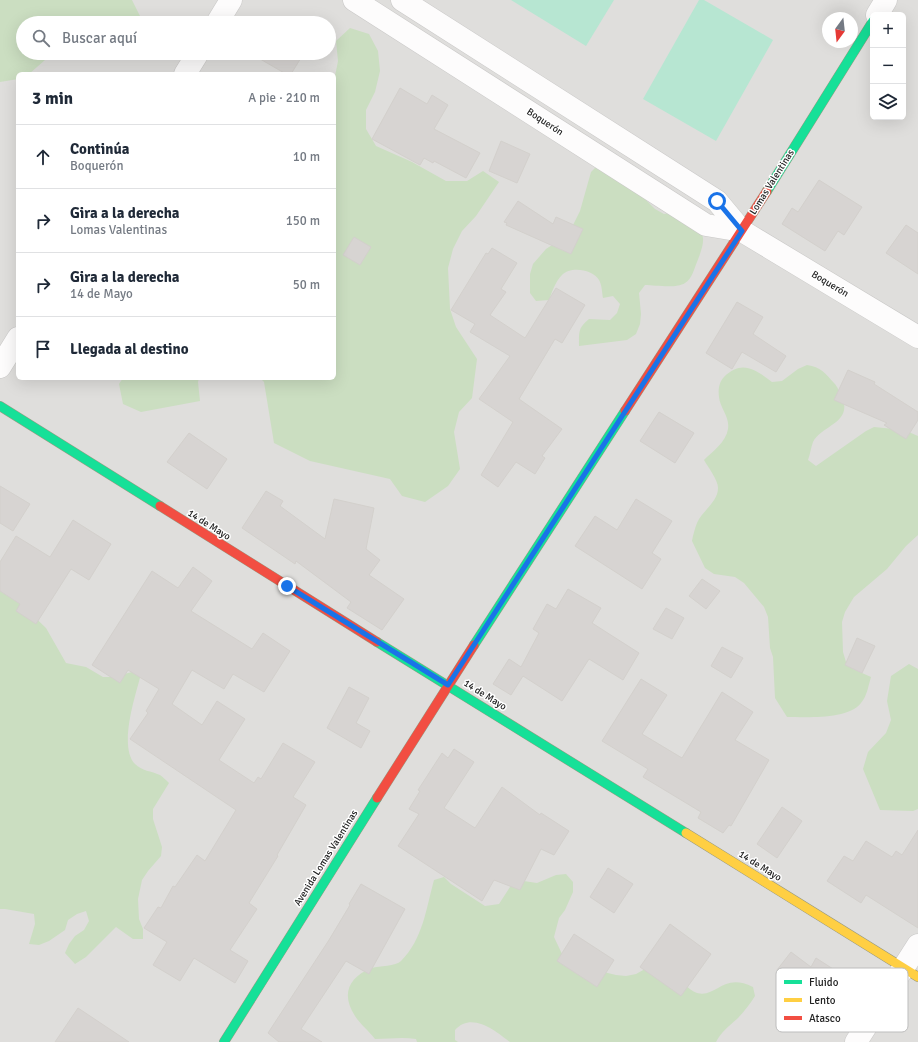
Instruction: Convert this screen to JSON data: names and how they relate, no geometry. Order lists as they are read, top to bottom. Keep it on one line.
{"streets":{"street":["Boquerón","Lomas Valentinas","14 de Mayo","Avenida Lomas Valentinas"]},"crossings":[["Boquerón","Lomas Valentinas"],["Lomas Valentinas","14 de Mayo"],["Lomas Valentinas","Avenida Lomas Valentinas"],["14 de Mayo","Avenida Lomas Valentinas"]],"legend":["Fluido","Lento","Atasco"],"north":"bottom","page":{"map_buttons":["+","−"],"search":"Buscar aquí","heading":["3 min","A pie · 210 m"],"list":[["Continúa","Boquerón","10 m"],["Gira a la derecha","Lomas Valentinas","150 m"],["Gira a la derecha","14 de Mayo","50 m"],"Llegada al destino"]}}
